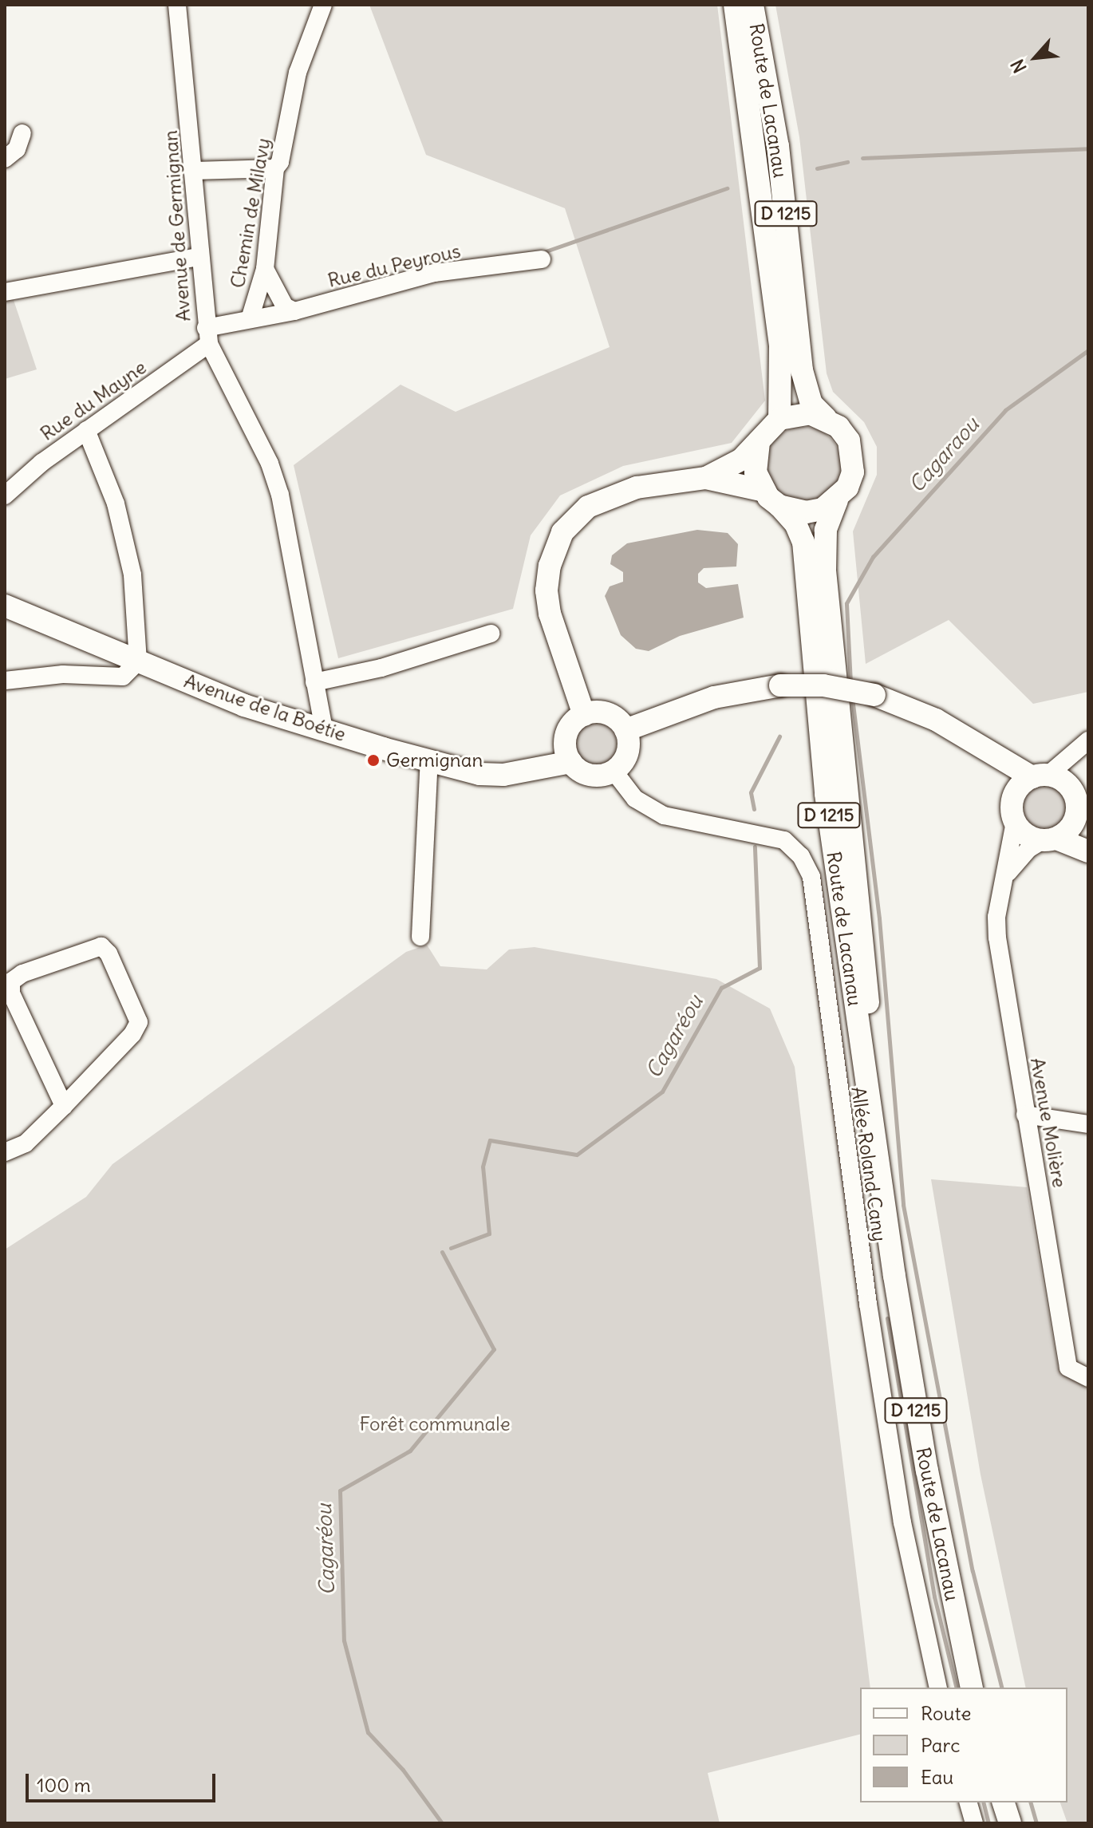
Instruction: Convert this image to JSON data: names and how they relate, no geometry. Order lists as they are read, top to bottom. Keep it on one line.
{"streets":{"main road":["Route de Lacanau","D 1215","Avenue de la Boétie"],"street":["Chemin de Milavy","Avenue de Germignan","Rue du Peyrous","Rue du Mayne","Avenue Molière","Allée Roland Cany"]},"crossings":[["Chemin de Milavy","Rue du Peyrous"],["Avenue de Germignan","Rue du Peyrous"],["Avenue de Germignan","Rue du Mayne"],["Avenue de Germignan","Avenue de la Boétie"],["Rue du Peyrous","Rue du Mayne"],["Avenue de la Boétie","Allée Roland Cany"]],"water":["Cagaraou","Cagaréou"],"parks":["Forêt communale"],"places":["Germignan"],"legend":["Route","Parc","Eau"],"scale_bar":"100 m","north":"bottom left"}
